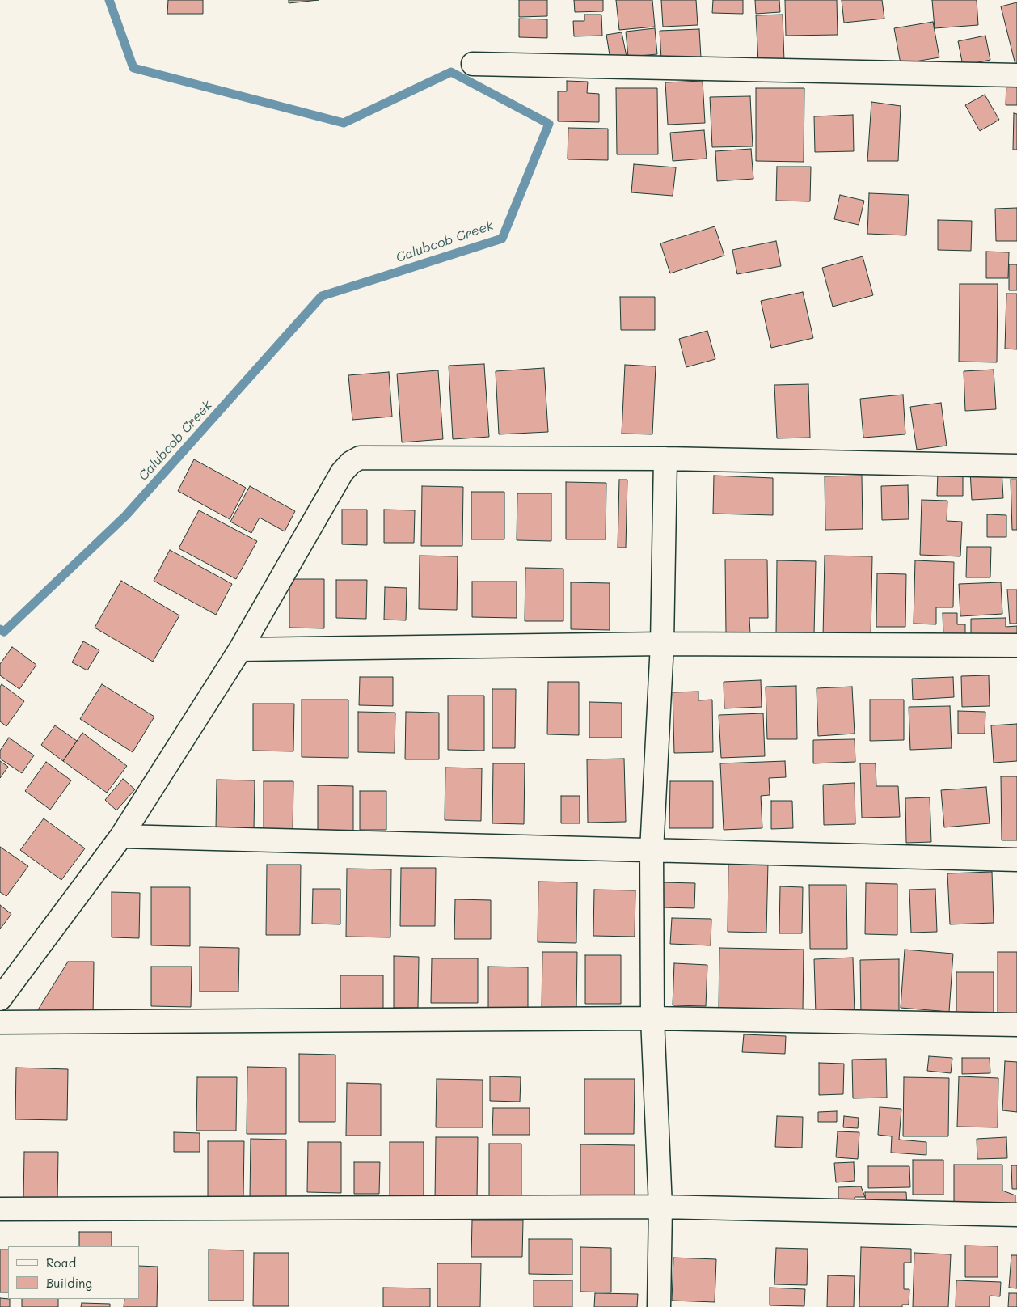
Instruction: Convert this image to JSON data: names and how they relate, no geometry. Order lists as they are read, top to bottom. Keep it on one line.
{"water":["Calubcob Creek"],"legend":["Road","Building"]}
